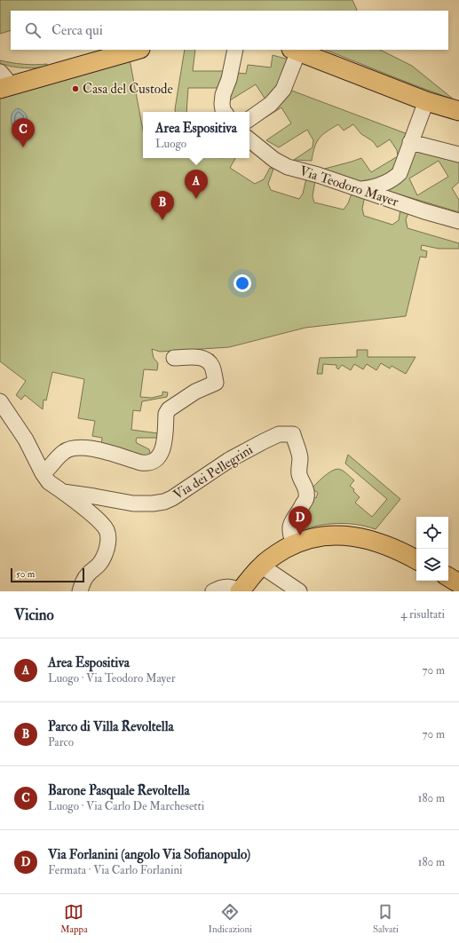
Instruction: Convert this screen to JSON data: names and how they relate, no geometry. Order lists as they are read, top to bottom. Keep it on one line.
{"streets":{"street":["Via Teodoro Mayer","Via dei Pellegrini"]},"places":["Casa del Custode"],"scale_bar":"50 m","page":{"search":"Cerca qui","popup":["Area Espositiva","Luogo"],"pins":["C","A","B","D"],"scale":"50 m","heading":["Vicino","4 risultati"],"list":[{"mark":"A","name":"Area Espositiva","note":"Luogo · Via Teodoro Mayer","value":"70 m"},{"mark":"B","name":"Parco di Villa Revoltella","note":"Parco","value":"70 m"},{"mark":"C","name":"Barone Pasquale Revoltella","note":"Luogo · Via Carlo De Marchesetti","value":"180 m"},{"mark":"D","name":"Via Forlanini (angolo Via Sofianopulo)","note":"Fermata · Via Carlo Forlanini","value":"180 m"}],"nav":["Mappa","Indicazioni","Salvati"]}}
